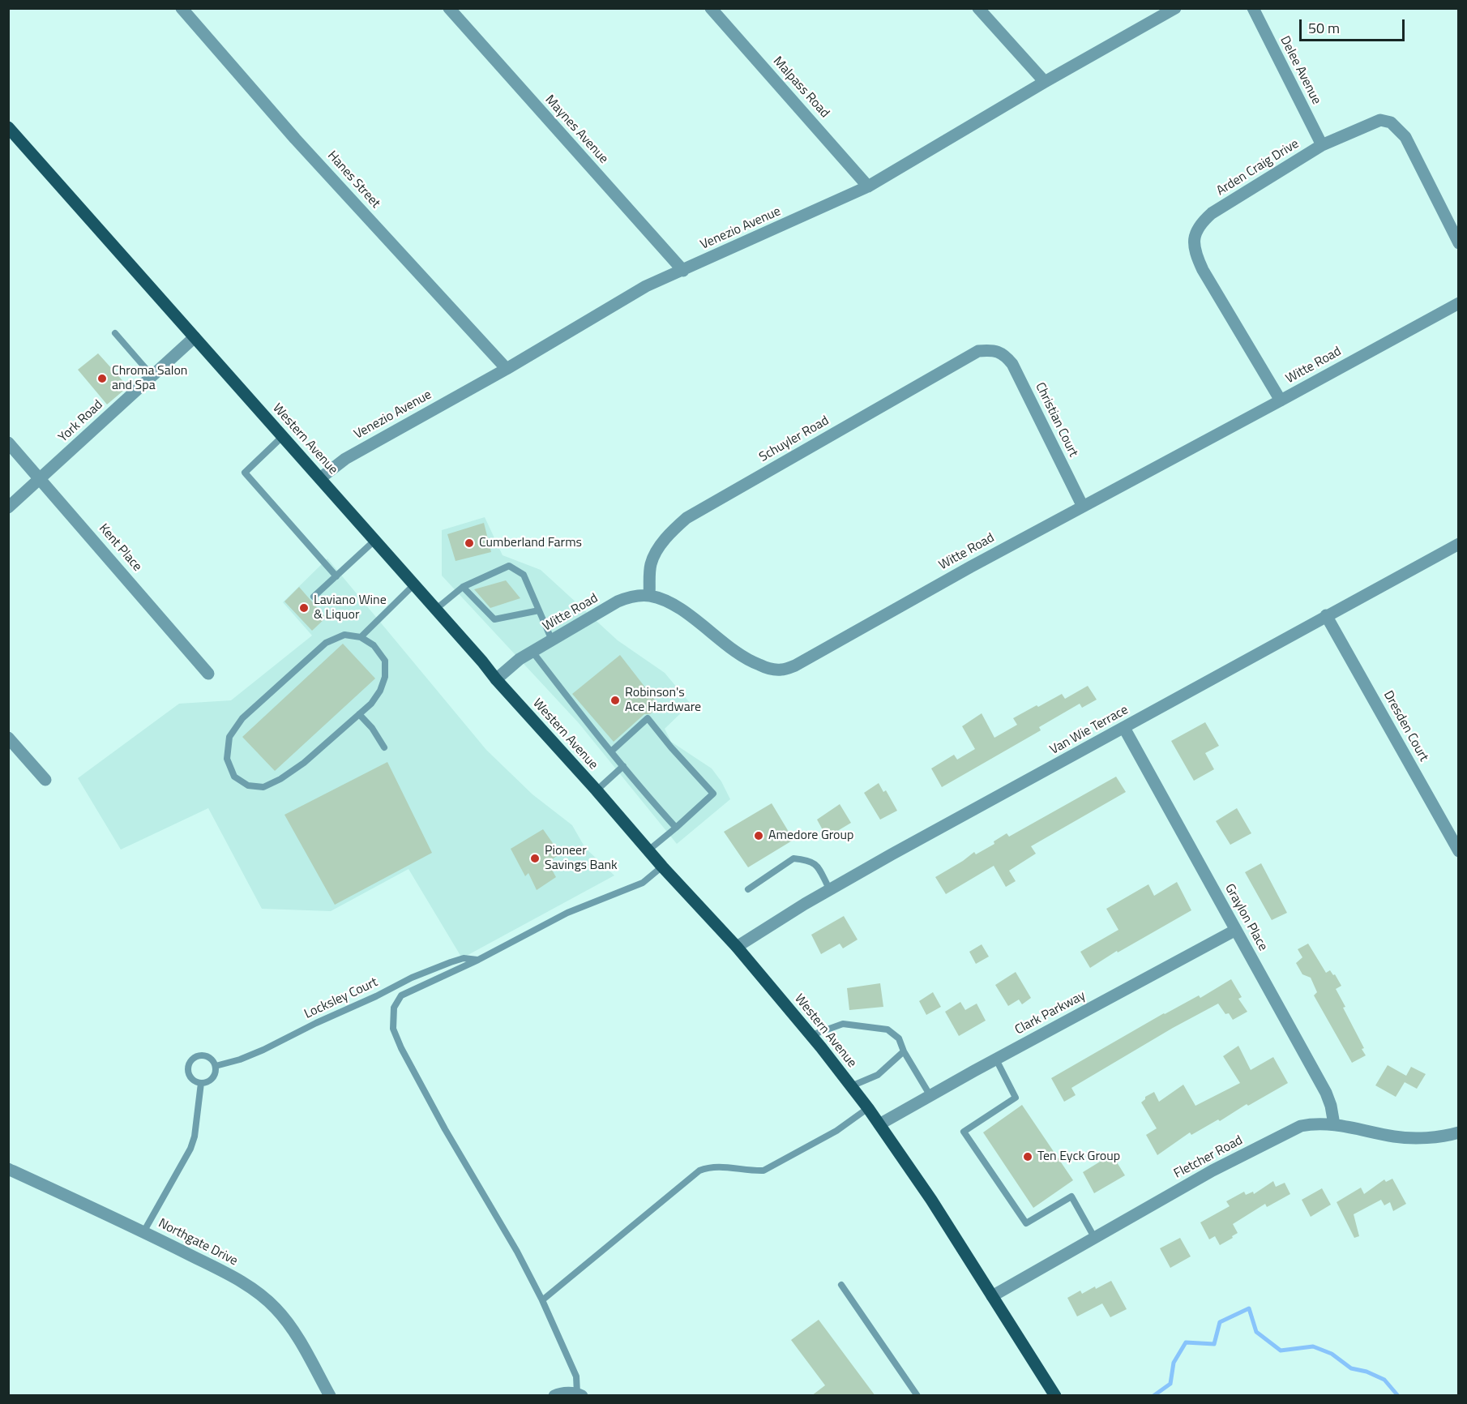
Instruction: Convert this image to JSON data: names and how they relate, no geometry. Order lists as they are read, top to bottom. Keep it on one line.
{"streets":{"main road":["Western Avenue"],"street":["Delee Avenue","Malpass Road","Maynes Avenue","Arden Craig Drive","Hanes Street","Venezio Avenue","Witte Road","Christian Court","York Road","Schuyler Road","Kent Place","Dresden Court","Van Wie Terrace","Graylon Place","Clark Parkway","Fletcher Road","Northgate Drive"],"lane":["Locksley Court"]},"crossings":[["Delee Avenue","Arden Craig Drive"],["Malpass Road","Venezio Avenue"],["Maynes Avenue","Venezio Avenue"],["Arden Craig Drive","Witte Road"],["Hanes Street","Venezio Avenue"],["Venezio Avenue","Western Avenue"],["Witte Road","Christian Court"],["Witte Road","Western Avenue"],["Witte Road","Schuyler Road"],["Christian Court","Schuyler Road"],["York Road","Western Avenue"],["York Road","Kent Place"],["Western Avenue","Van Wie Terrace"],["Western Avenue","Clark Parkway"],["Western Avenue","Fletcher Road"],["Dresden Court","Van Wie Terrace"],["Van Wie Terrace","Graylon Place"],["Graylon Place","Clark Parkway"],["Graylon Place","Fletcher Road"]],"places":["Chroma Salon and Spa","Cumberland Farms","Laviano Wine & Liquor","Robinson's Ace Hardware","Amedore Group","Pioneer Savings Bank","Ten Eyck Group"],"scale_bar":"50 m"}
